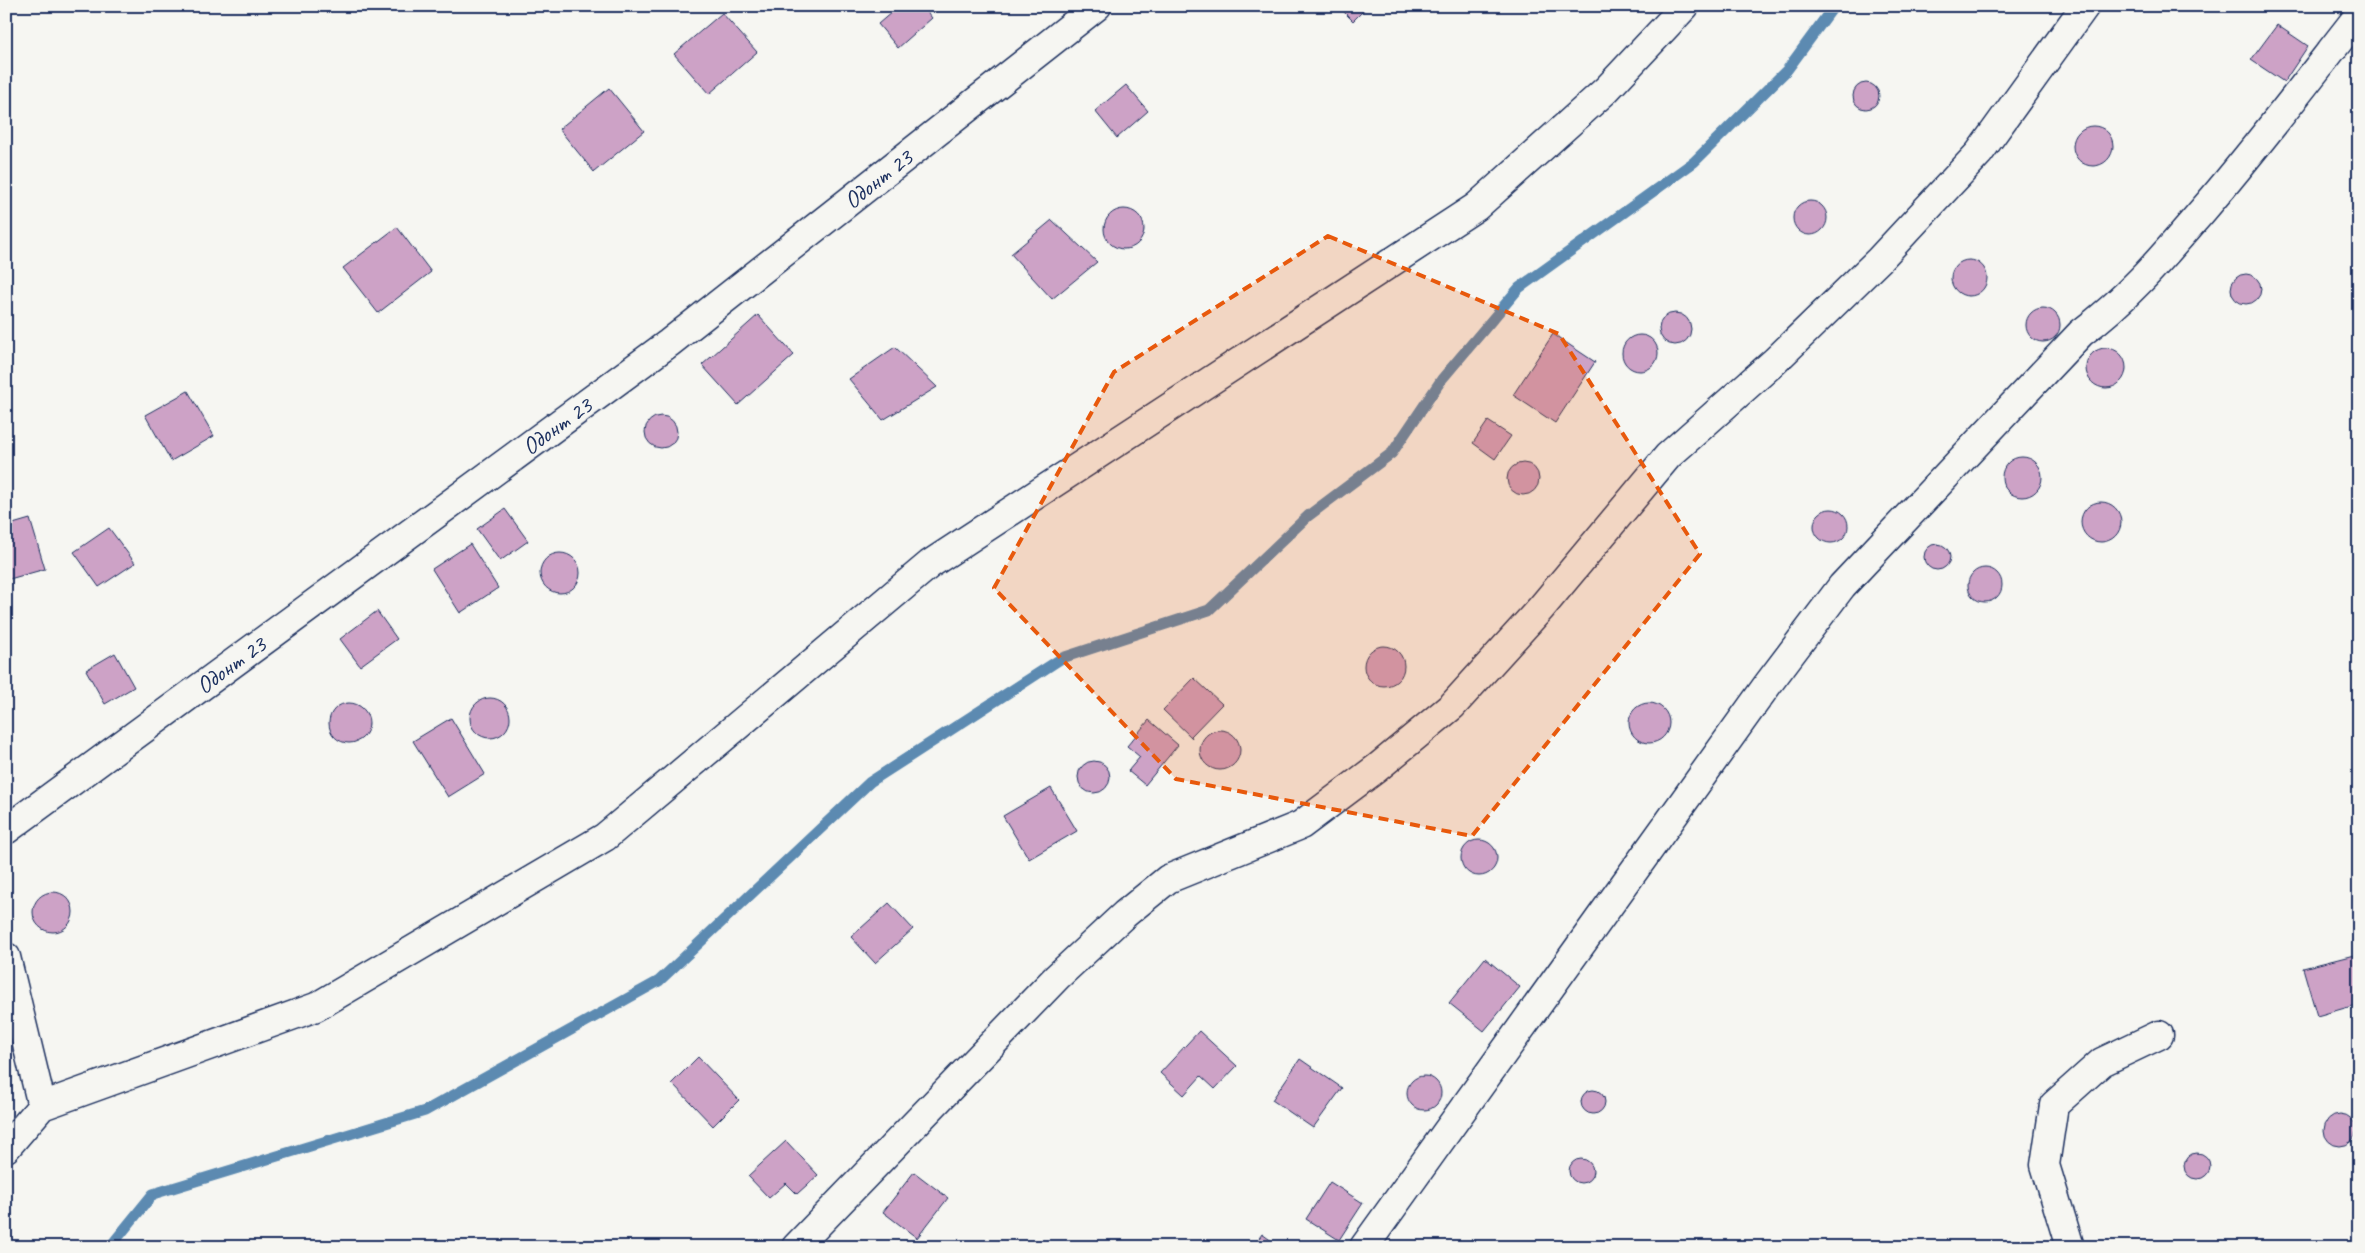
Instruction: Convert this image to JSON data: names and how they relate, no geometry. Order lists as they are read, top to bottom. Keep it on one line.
{"streets":{"street":["Одонт 23"]}}
